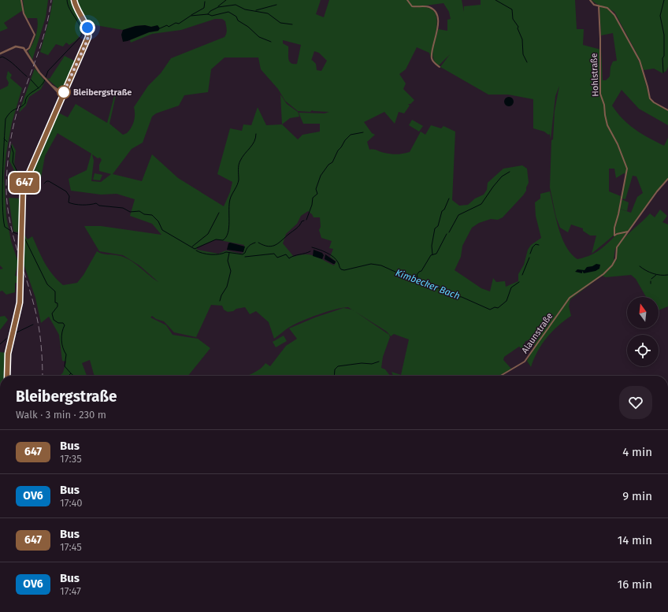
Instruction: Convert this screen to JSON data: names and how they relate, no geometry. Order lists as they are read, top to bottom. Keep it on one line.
{"streets":{"street":["Hohlstraße","Alaunstraße"]},"crossings":[["Hohlstraße","Alaunstraße"]],"water":["Kimbecker Bach"],"places":["Bleibergstraße"],"lines":["bus line 647"],"north":"top","page":{"on_map":"647","heading":["Bleibergstraße","Walk · 3 min · 230 m"],"list":[{"mark":"647","name":"Bus","note":"17:35","value":"4 min"},{"mark":"OV6","name":"Bus","note":"17:40","value":"9 min"},{"mark":"647","name":"Bus","note":"17:45","value":"14 min"},{"mark":"OV6","name":"Bus","note":"17:47","value":"16 min"}]}}
